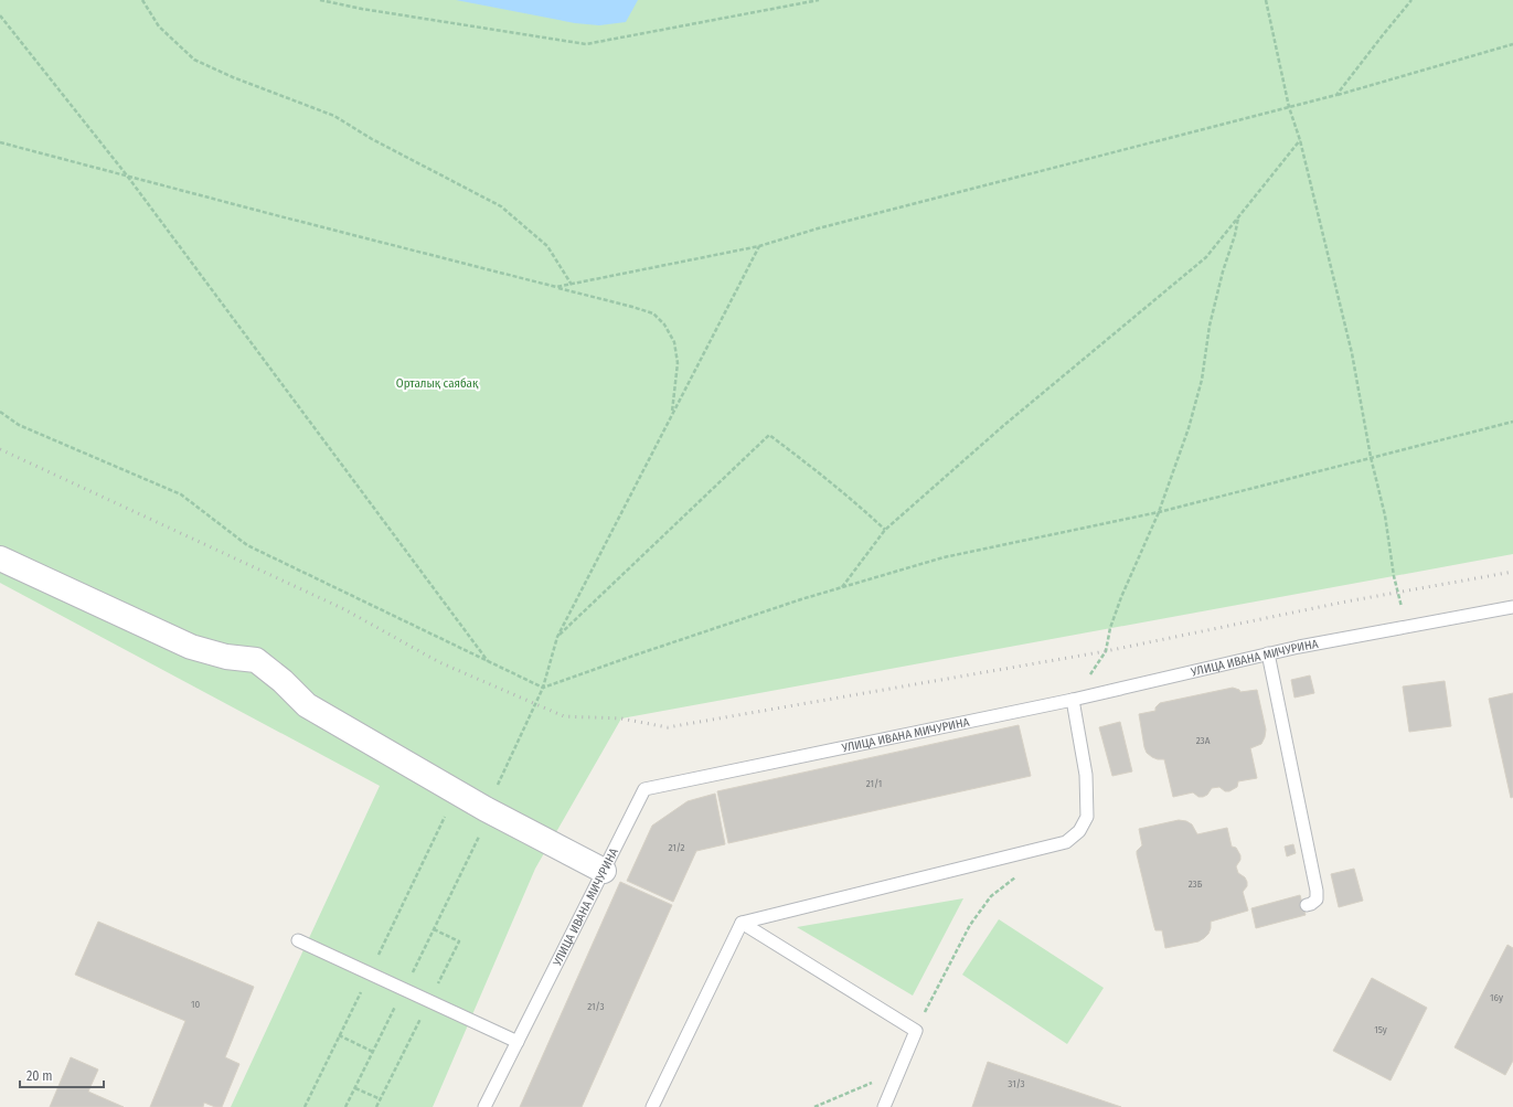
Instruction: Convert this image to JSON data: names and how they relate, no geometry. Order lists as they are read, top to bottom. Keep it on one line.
{"streets":{"lane":["УЛИЦА ИВАНА МИЧУРИНА"]},"parks":["Орталық саябақ"],"house_numbers":["23A","21/1","21/2","23Б","16у","10","21/3","15у","31/3"],"scale_bar":"20 m"}
